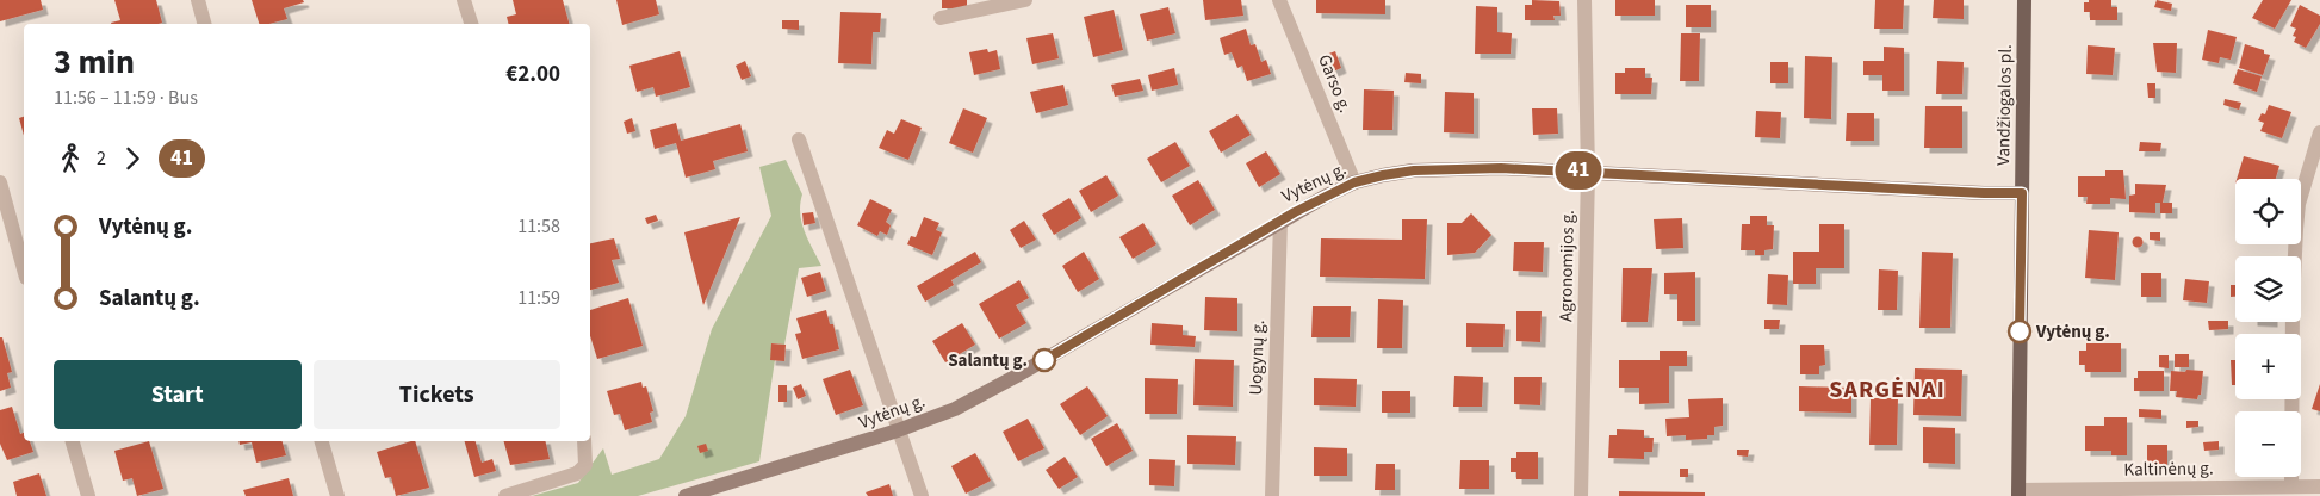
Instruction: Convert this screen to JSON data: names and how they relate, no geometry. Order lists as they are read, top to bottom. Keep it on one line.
{"streets":{"main road":["Vandžiogalos pl.","Vytėnų g."],"street":["Garso g.","Agronomijos g.","Uogynų g.","Kaltinėnų g."]},"crossings":[["Garso g.","Vytėnų g."],["Vandžiogalos pl.","Vytėnų g."],["Vandžiogalos pl.","Kaltinėnų g."],["Vytėnų g.","Agronomijos g."],["Vytėnų g.","Uogynų g."]],"districts":["SARGĖNAI"],"places":["Vytėnų g.","Salantų g."],"lines":["bus line 41"],"page":{"on_map":"41","heading":["3 min","11:56 – 11:59 · Bus","€2.00"],"legs":["2","41"],"map_buttons":["+","−"],"list":[{"name":"Vytėnų g.","value":"11:58"},{"name":"Salantų g.","value":"11:59"}],"buttons":["Start","Tickets"]}}
